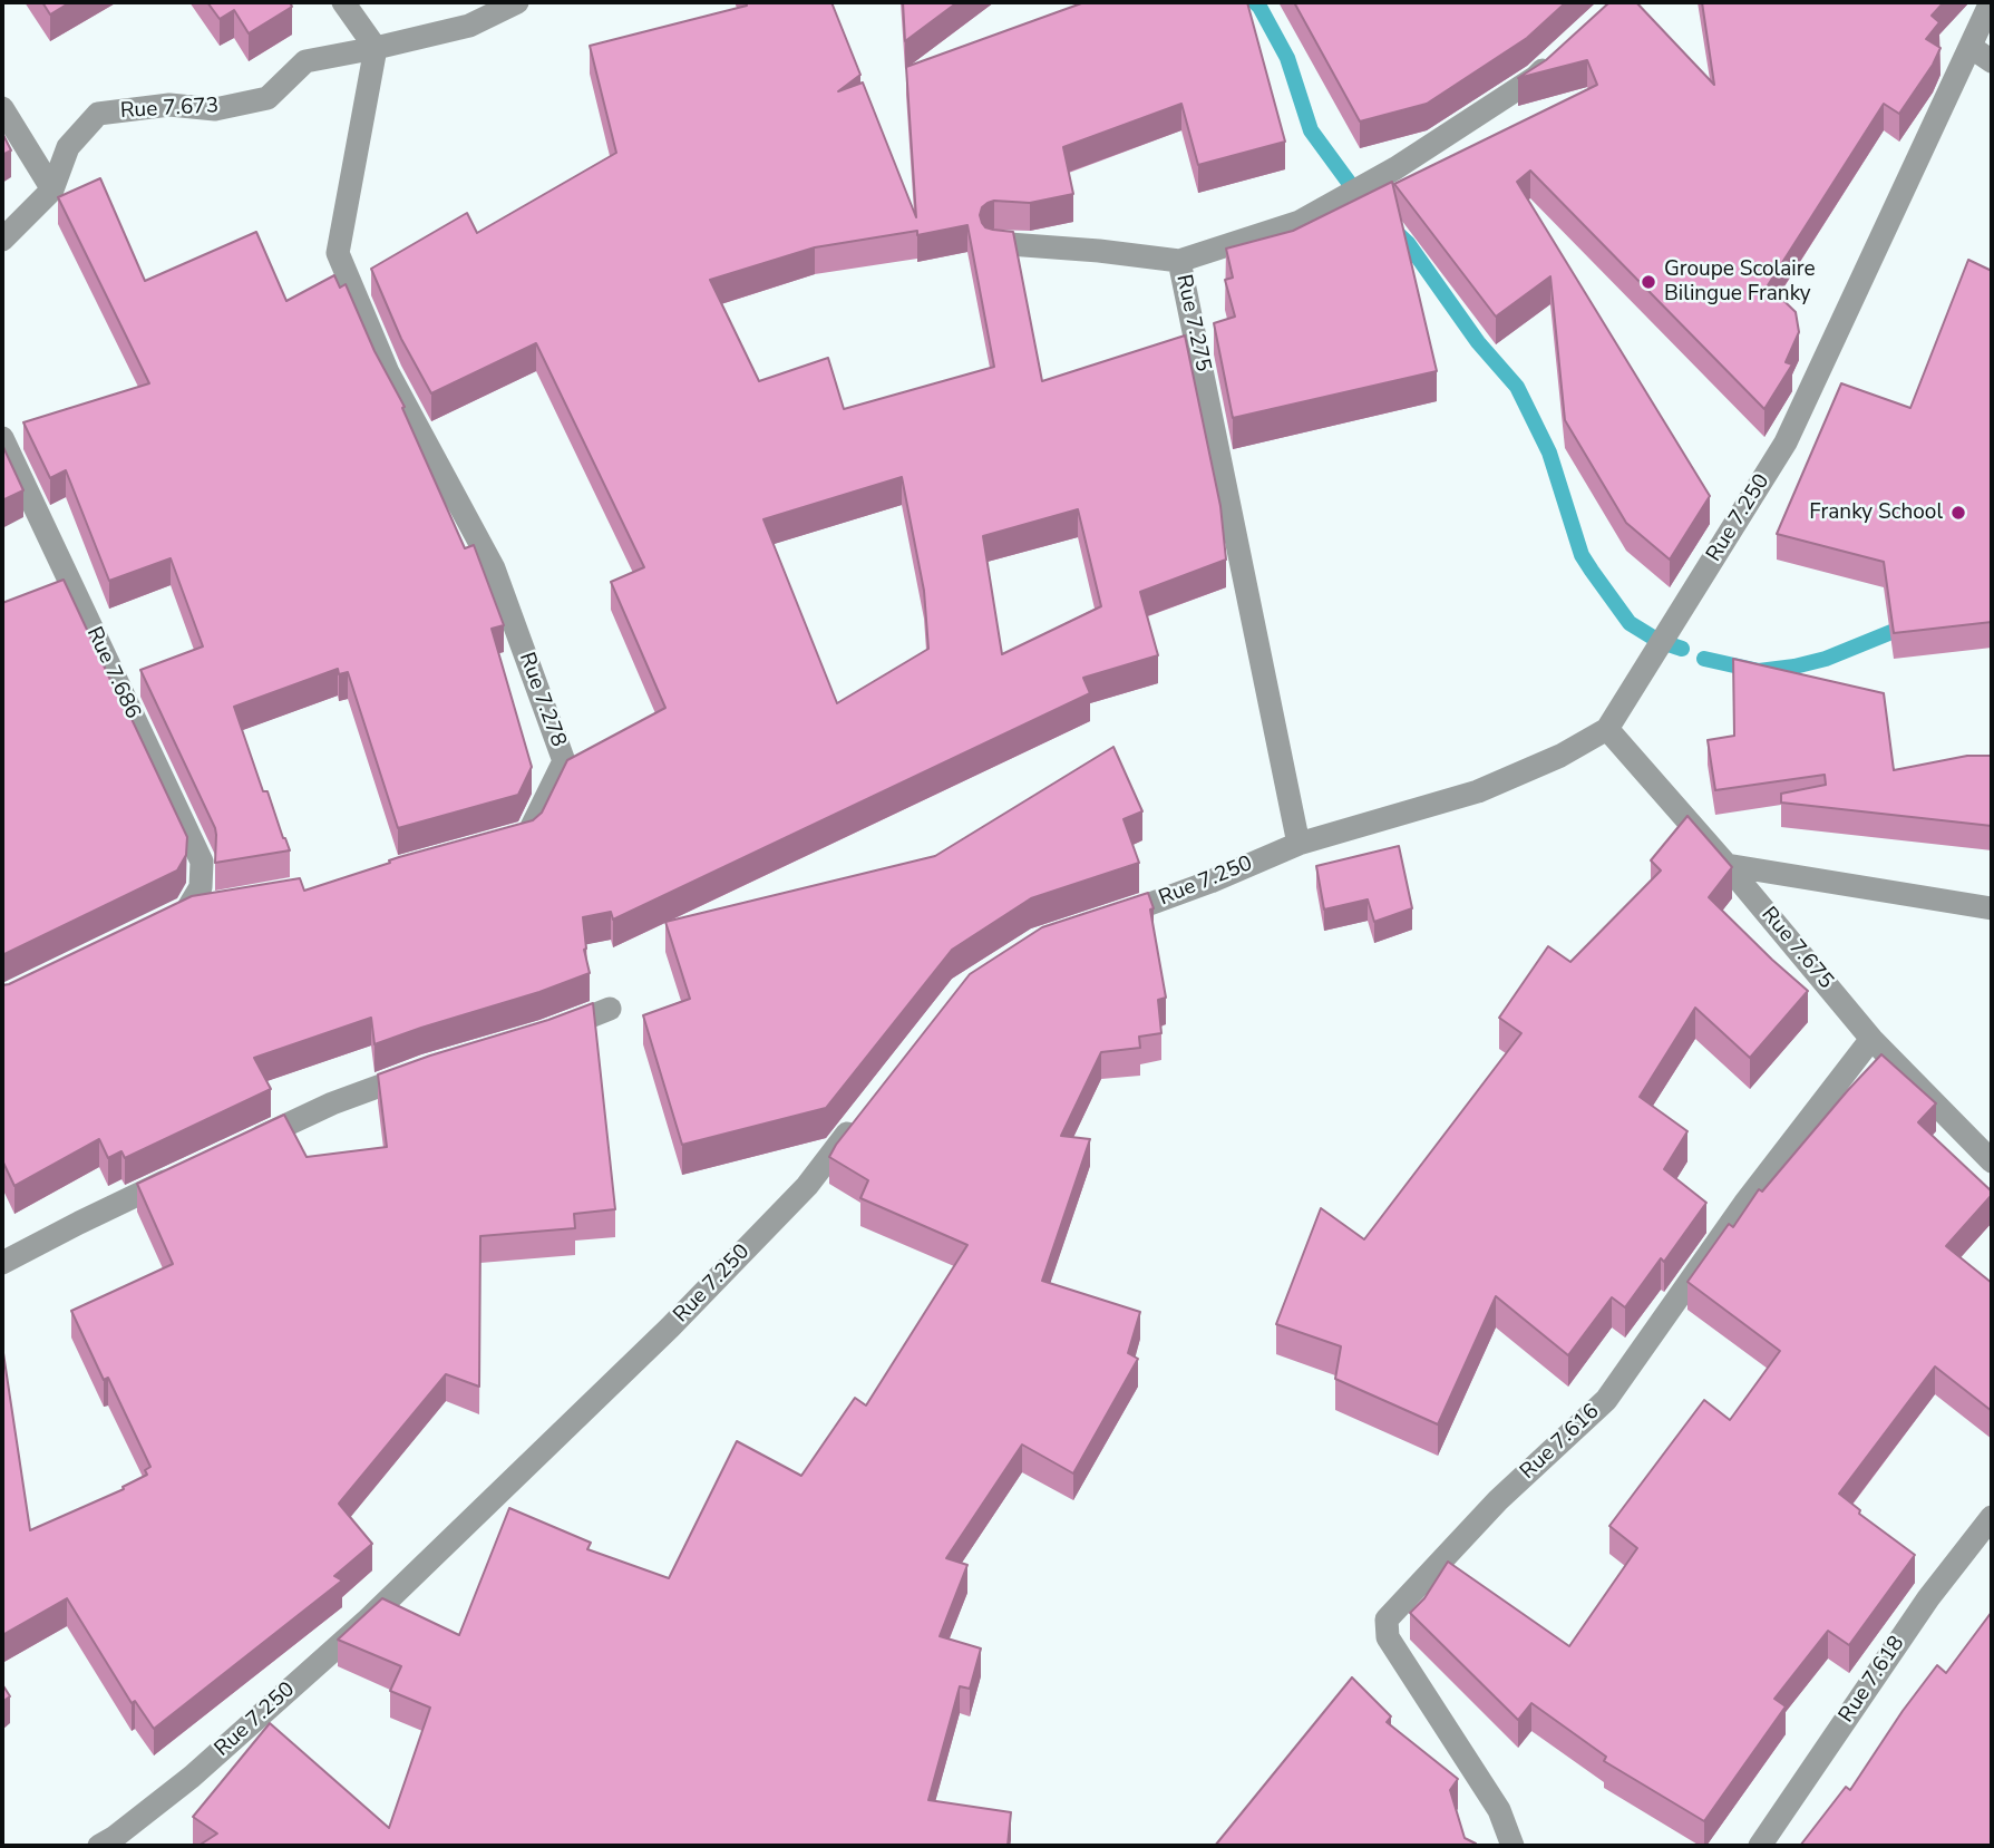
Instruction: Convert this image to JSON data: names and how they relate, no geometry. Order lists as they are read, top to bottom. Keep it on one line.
{"streets":{"street":["Rue 7.673","Rue 7.275","Rue 7.250","Rue 7.686","Rue 7.278","Rue 7.675","Rue 7.616","Rue 7.618"]},"crossings":[["Rue 7.673","Rue 7.278"],["Rue 7.275","Rue 7.250"],["Rue 7.250","Rue 7.675"],["Rue 7.675","Rue 7.616"]],"places":["Groupe Scolaire Bilingue Franky","Franky School"]}
